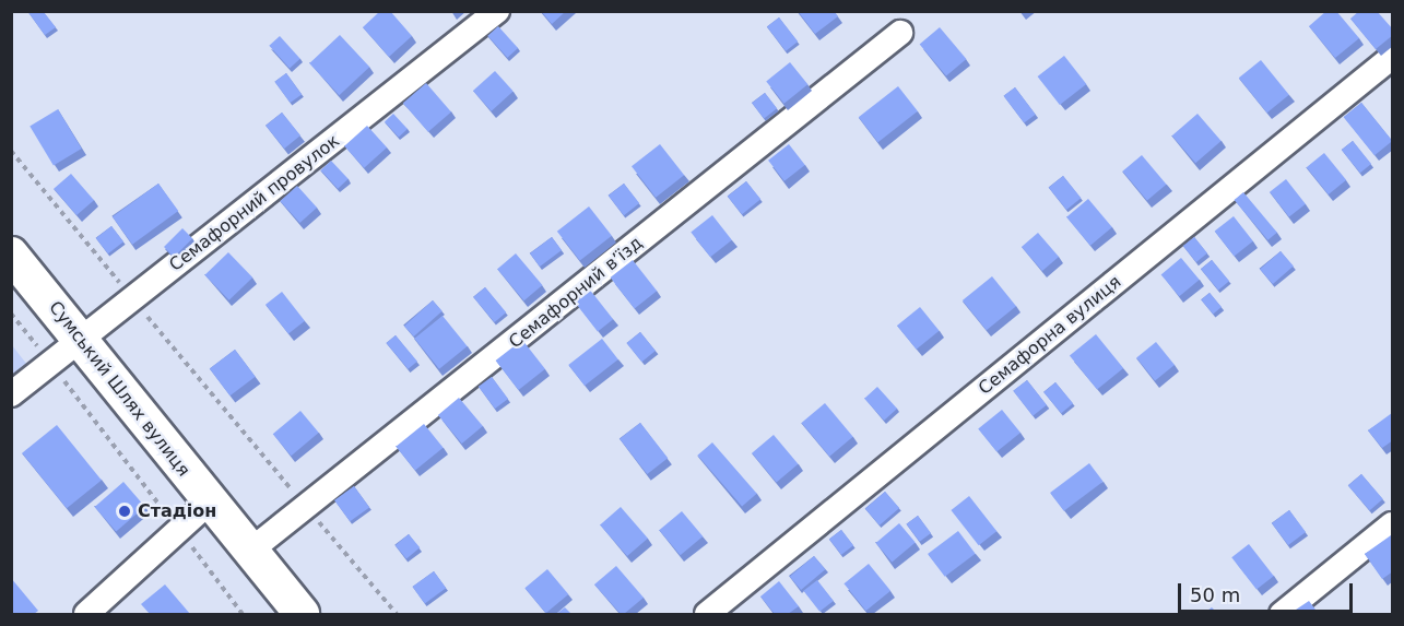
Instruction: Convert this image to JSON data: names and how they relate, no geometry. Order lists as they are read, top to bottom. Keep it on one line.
{"streets":{"main road":["Сумський Шлях вулиця"],"street":["Семафорний провулок","Семафорний в’їзд","Семафорна вулиця"]},"crossings":[["Семафорний провулок","Сумський Шлях вулиця"],["Семафорний в’їзд","Сумський Шлях вулиця"]],"places":["Стадіон"],"scale_bar":"50 m"}
